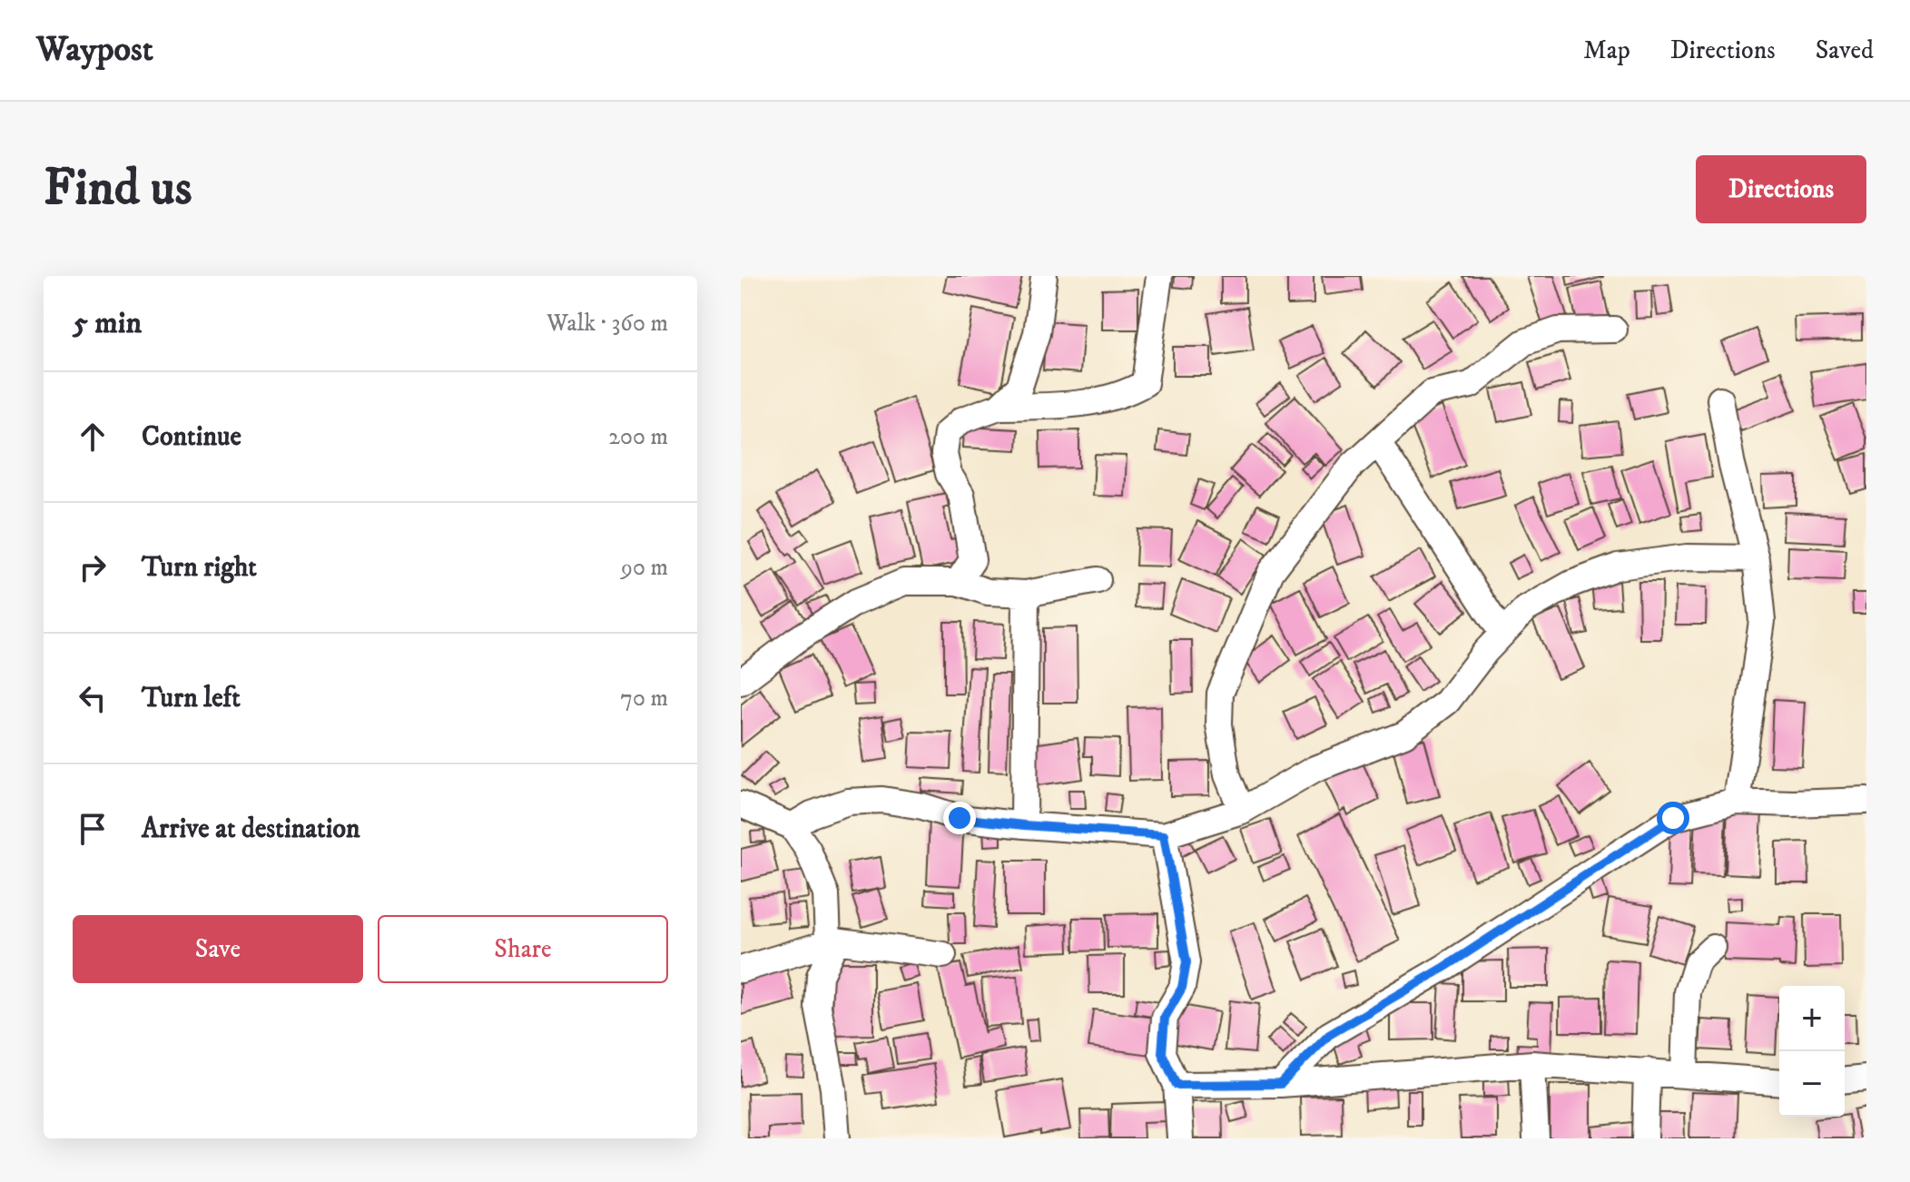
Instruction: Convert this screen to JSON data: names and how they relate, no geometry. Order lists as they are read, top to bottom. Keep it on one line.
{"page":{"header":"Waypost","nav":["Map","Directions","Saved"],"buttons":["Directions",["Save","Share"]],"title":"Find us","heading":["5 min","Walk · 360 m"],"list":[["Continue","200 m"],["Turn right","90 m"],["Turn left","70 m"],"Arrive at destination"],"map_buttons":["+","−"]}}
